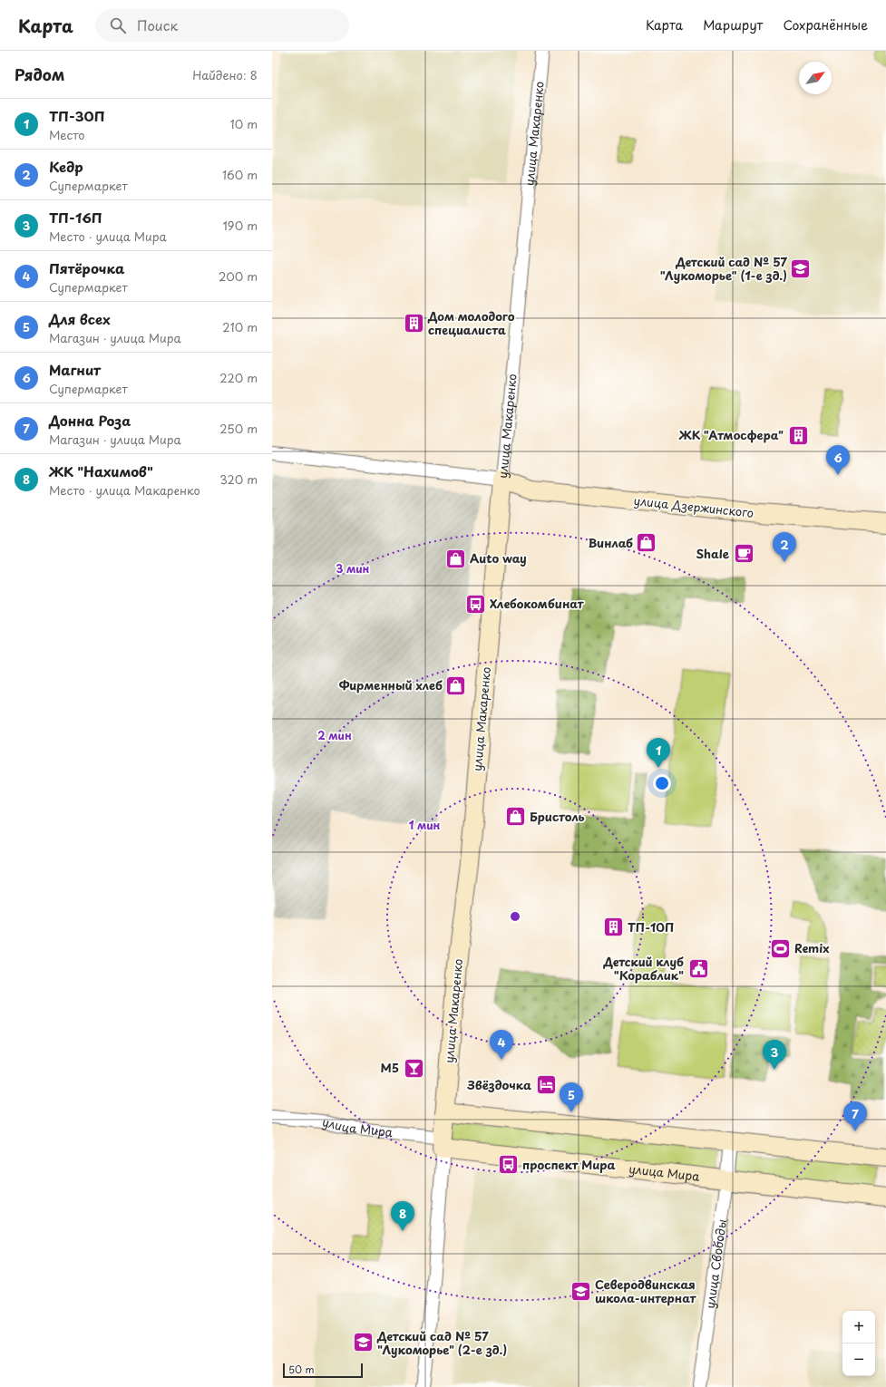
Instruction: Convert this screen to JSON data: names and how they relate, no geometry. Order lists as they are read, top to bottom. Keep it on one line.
{"streets":{"street":["улица Макаренко","улица Дзержинского","улица Мира","улица Свободы"]},"crossings":[["улица Макаренко","улица Дзержинского"],["улица Макаренко","улица Мира"],["улица Мира","улица Свободы"]],"places":{"school or university":["Детский сад № 57 \"Лукоморье\" (1-е зд.)","Северодвинская школа-интернат","Детский сад № 57 \"Лукоморье\" (2-е зд.)"],"building":["Дом молодого специалиста","ЖК \"Атмосфера\"","ТП-10П"],"shop":["Винлаб","Auto way","Фирменный хлеб","Бристоль"],"cafe":["Shale"],"bus stop":["Хлебокомбинат","проспект Мира"],"sports":["Remix"],"public building":["Детский клуб \"Кораблик\""],"bar":["М5"],"hotel":["Звёздочка"]},"scale_bar":"50 m","north":"top right","page":{"header":"Карта","search":"Поиск","nav":["Карта","Маршрут","Сохранённые"],"heading":["Рядом","Найдено: 8"],"list":[{"mark":"1","name":"ТП-30П","note":"Место","value":"10 m"},{"mark":"2","name":"Кедр","note":"Супермаркет","value":"160 m"},{"mark":"3","name":"ТП-16П","note":"Место · улица Мира","value":"190 m"},{"mark":"4","name":"Пятёрочка","note":"Супермаркет","value":"200 m"},{"mark":"5","name":"Для всех","note":"Магазин · улица Мира","value":"210 m"},{"mark":"6","name":"Магнит","note":"Супермаркет","value":"220 m"},{"mark":"7","name":"Донна Роза","note":"Магазин · улица Мира","value":"250 m"},{"mark":"8","name":"ЖК \"Нахимов\"","note":"Место · улица Макаренко","value":"320 m"}],"pins":["6","2","1","4","3","5","7","8"],"map_buttons":["+","−"],"scale":"50 m"},"rings":["3 мин","2 мин","1 мин"]}
